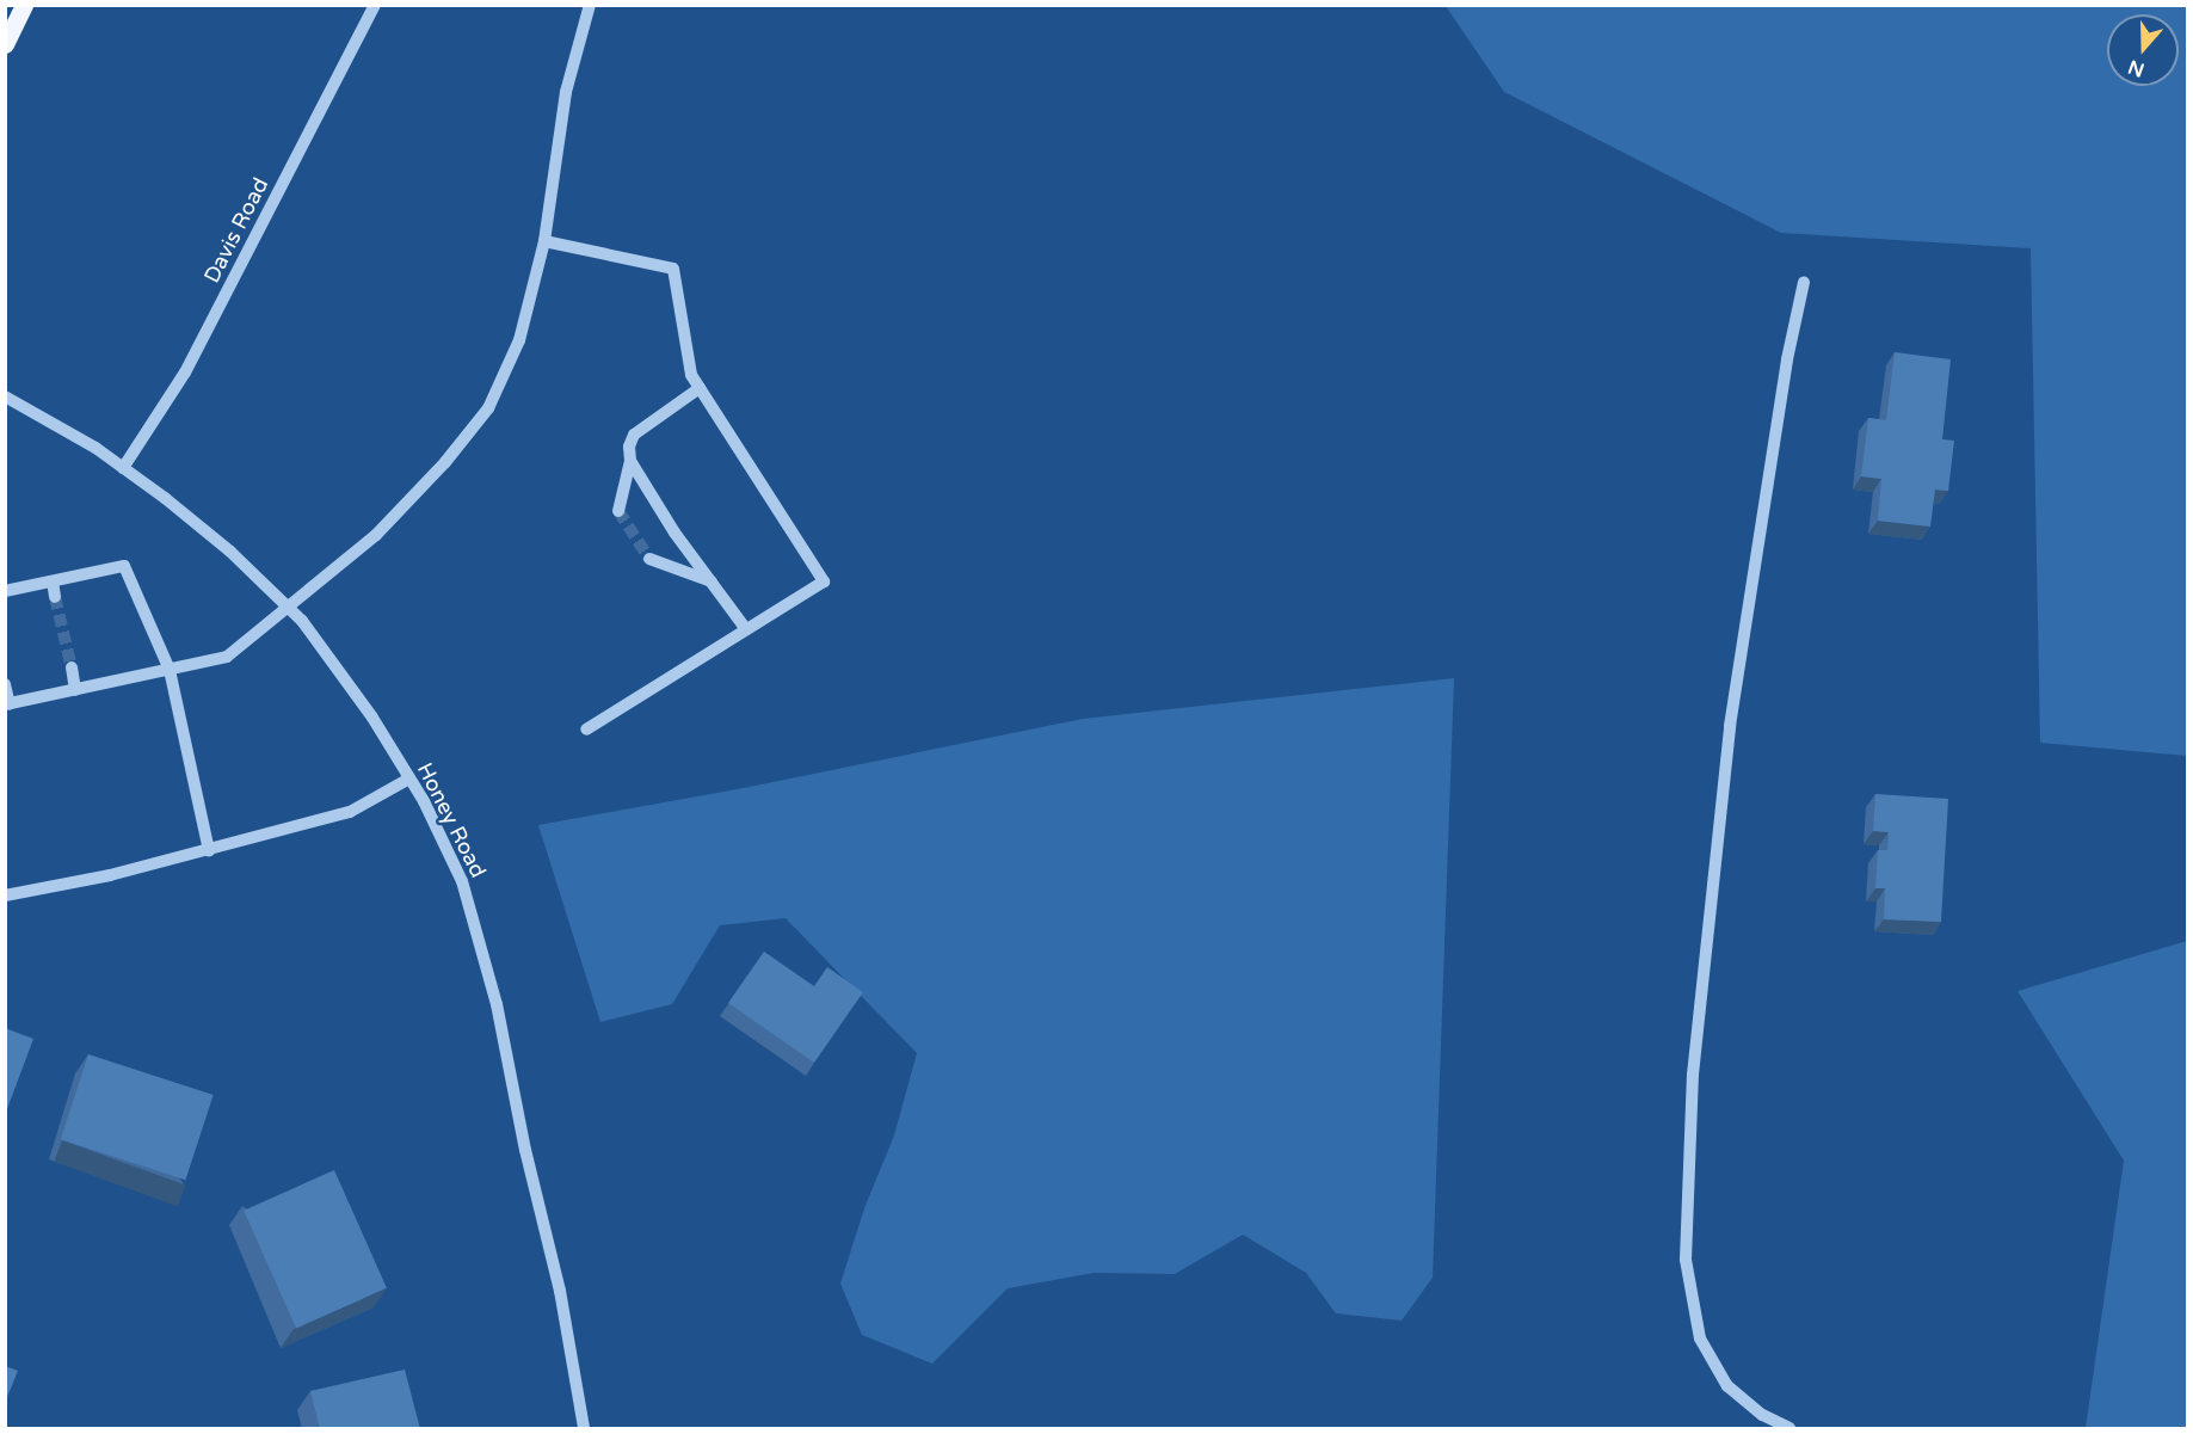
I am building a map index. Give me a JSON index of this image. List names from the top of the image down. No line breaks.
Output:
{"streets":{"street":["Davis Road","Honey Road"]},"crossings":[["Davis Road","Honey Road"]],"north":"bottom"}
